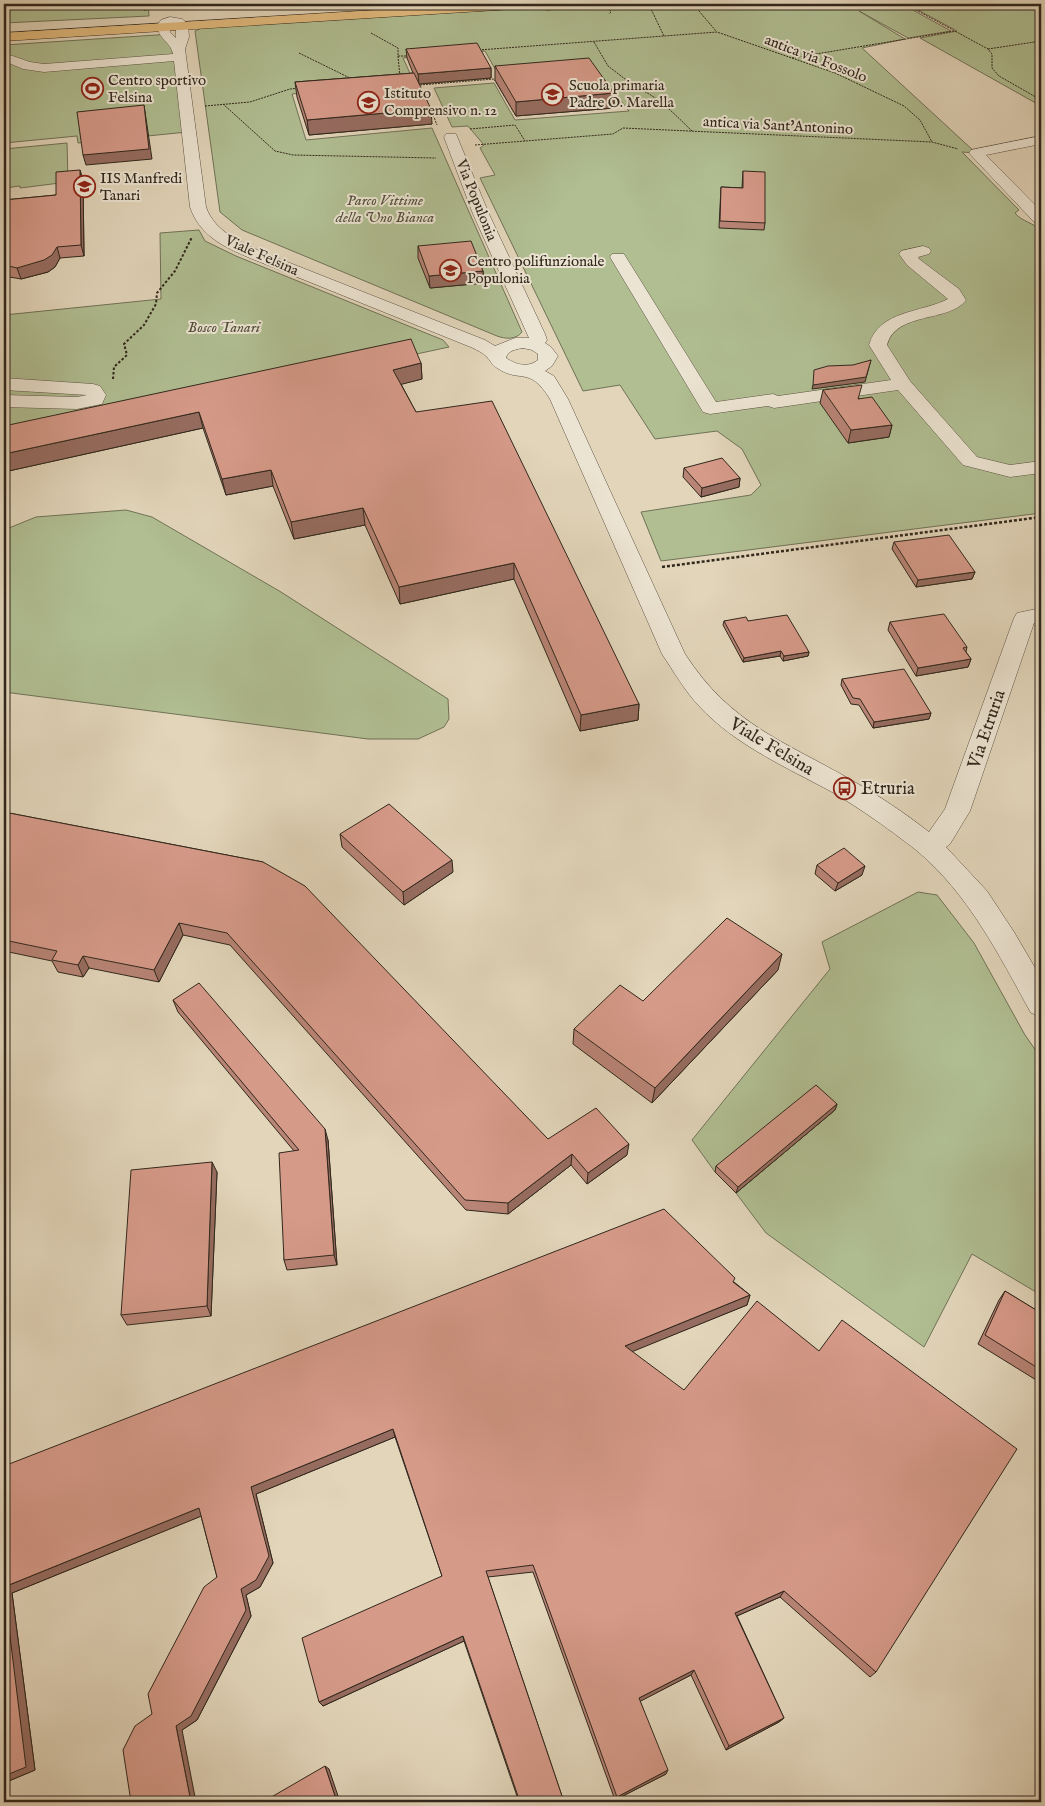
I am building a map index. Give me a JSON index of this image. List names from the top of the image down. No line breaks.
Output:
{"streets":{"street":["Via Populonia","Viale Felsina","Via Etruria"],"path":["antica via Fossolo","antica via Sant'Antonino"]},"crossings":[["antica via Fossolo","antica via Sant'Antonino"],["Via Populonia","Viale Felsina"],["Viale Felsina","Via Etruria"]],"parks":["Parco Vittime della Uno Bianca","Bosco Tanari"],"places":{"sports":["Centro sportivo Felsina"],"school or university":["Scuola primaria Padre O. Marella","Istituto Comprensivo n. 12","IIS Manfredi Tanari","Centro polifunzionale Populonia"],"bus stop":["Etruria"]}}
